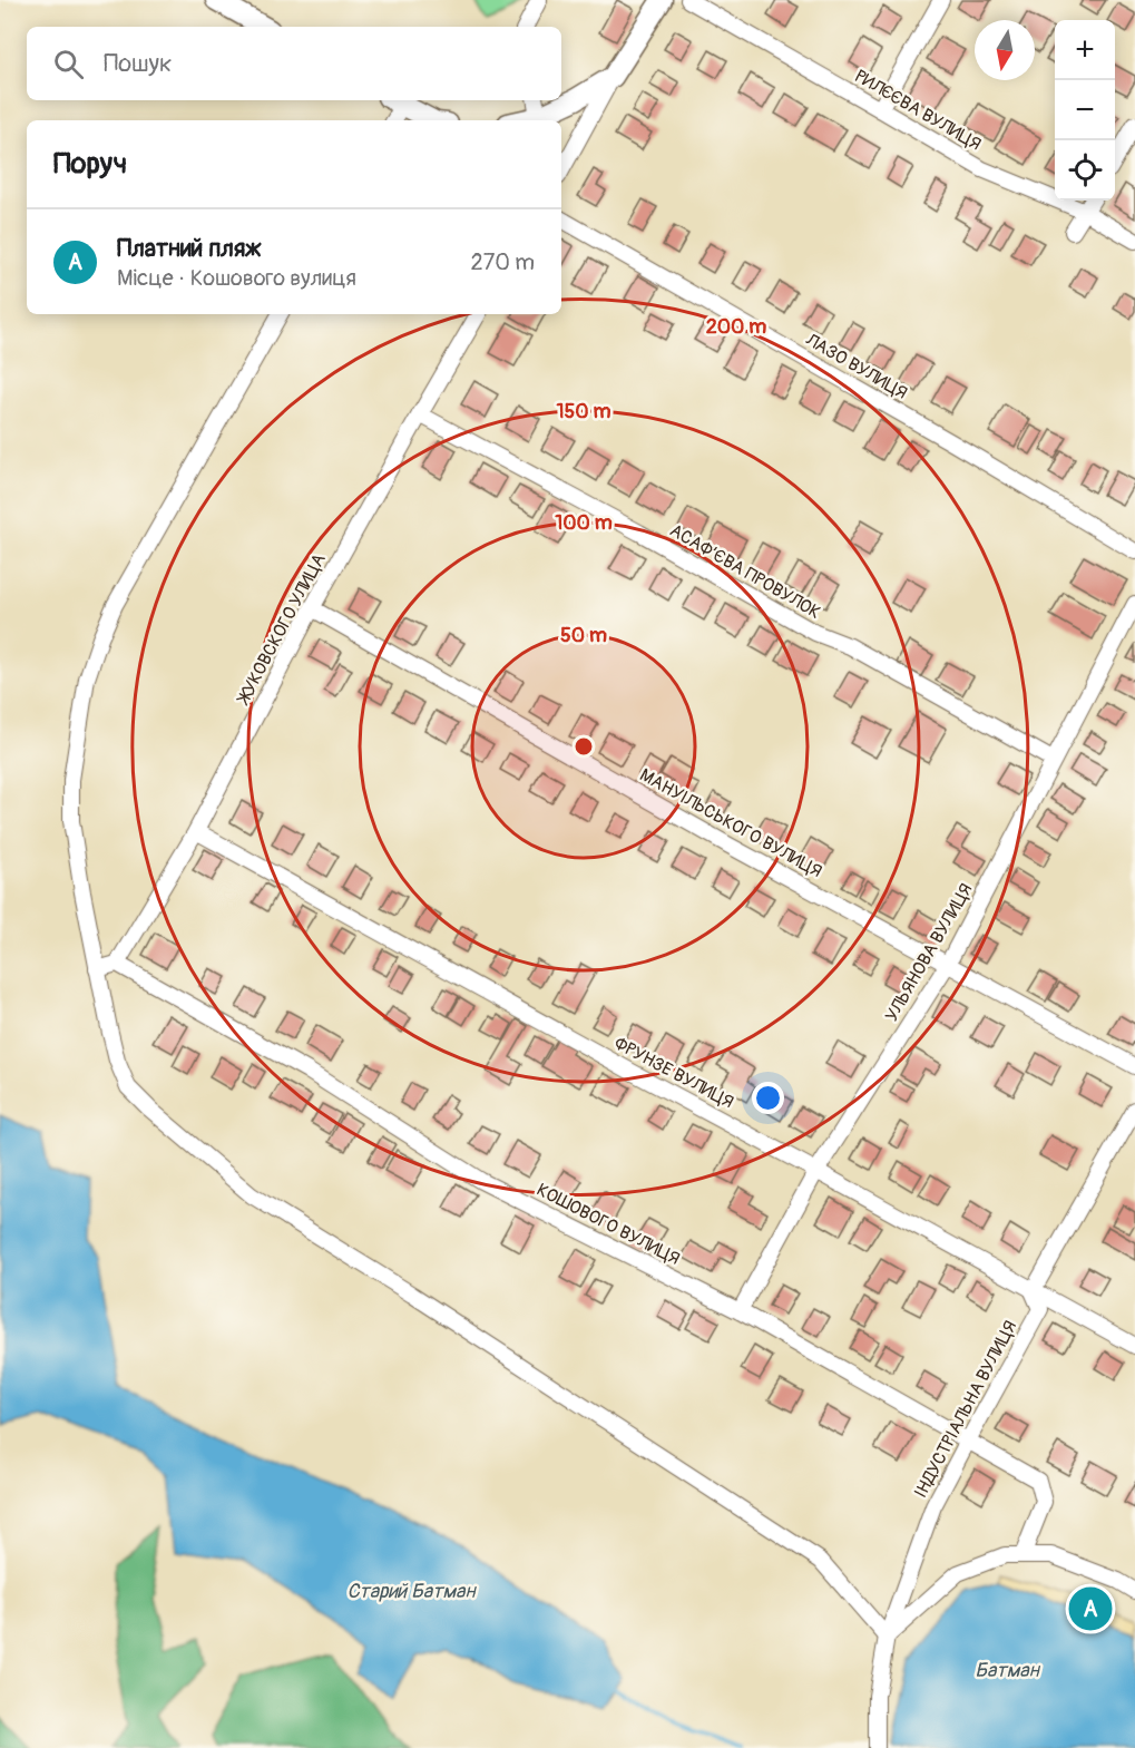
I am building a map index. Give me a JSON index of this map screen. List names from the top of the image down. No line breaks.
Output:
{"streets":{"street":["РИЛЄЄВА ВУЛИЦЯ","ЛАЗО ВУЛИЦЯ","АСАФ’ЄВА ПРОВУЛОК","ЖУКОВСКОГО УЛИЦА","МАНУІЛЬСЬКОГО ВУЛИЦЯ","УЛЬЯНОВА ВУЛИЦЯ","ФРУНЗЕ ВУЛИЦЯ","КОШОВОГО ВУЛИЦЯ","ІНДУСТРІАЛЬНА ВУЛИЦЯ"]},"crossings":[["АСАФ’ЄВА ПРОВУЛОК","ЖУКОВСКОГО УЛИЦА"],["АСАФ’ЄВА ПРОВУЛОК","УЛЬЯНОВА ВУЛИЦЯ"],["ЖУКОВСКОГО УЛИЦА","МАНУІЛЬСЬКОГО ВУЛИЦЯ"],["ЖУКОВСКОГО УЛИЦА","ФРУНЗЕ ВУЛИЦЯ"],["ЖУКОВСКОГО УЛИЦА","КОШОВОГО ВУЛИЦЯ"],["МАНУІЛЬСЬКОГО ВУЛИЦЯ","УЛЬЯНОВА ВУЛИЦЯ"],["УЛЬЯНОВА ВУЛИЦЯ","ФРУНЗЕ ВУЛИЦЯ"],["УЛЬЯНОВА ВУЛИЦЯ","КОШОВОГО ВУЛИЦЯ"],["ФРУНЗЕ ВУЛИЦЯ","ІНДУСТРІАЛЬНА ВУЛИЦЯ"],["КОШОВОГО ВУЛИЦЯ","ІНДУСТРІАЛЬНА ВУЛИЦЯ"]],"water":["Старий Батман","Батман"],"north":"bottom","page":{"map_buttons":["+","−"],"search":"Пошук","heading":"Поруч","list":[{"mark":"A","name":"Платний пляж","note":"Місце · Кошового вулиця","value":"270 m"}],"pins":"A"},"rings":["200 m","150 m","100 m","50 m"]}
